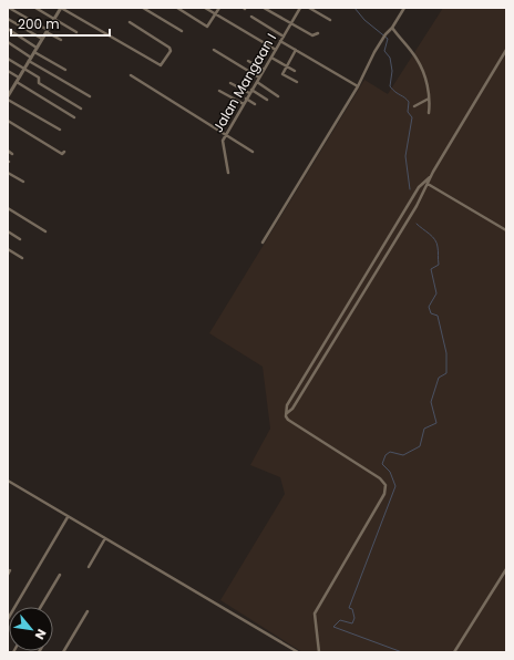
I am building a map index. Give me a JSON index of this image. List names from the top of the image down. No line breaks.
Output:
{"streets":{"street":["Jalan Mangaan I"]},"scale_bar":"200 m","north":"bottom right"}
